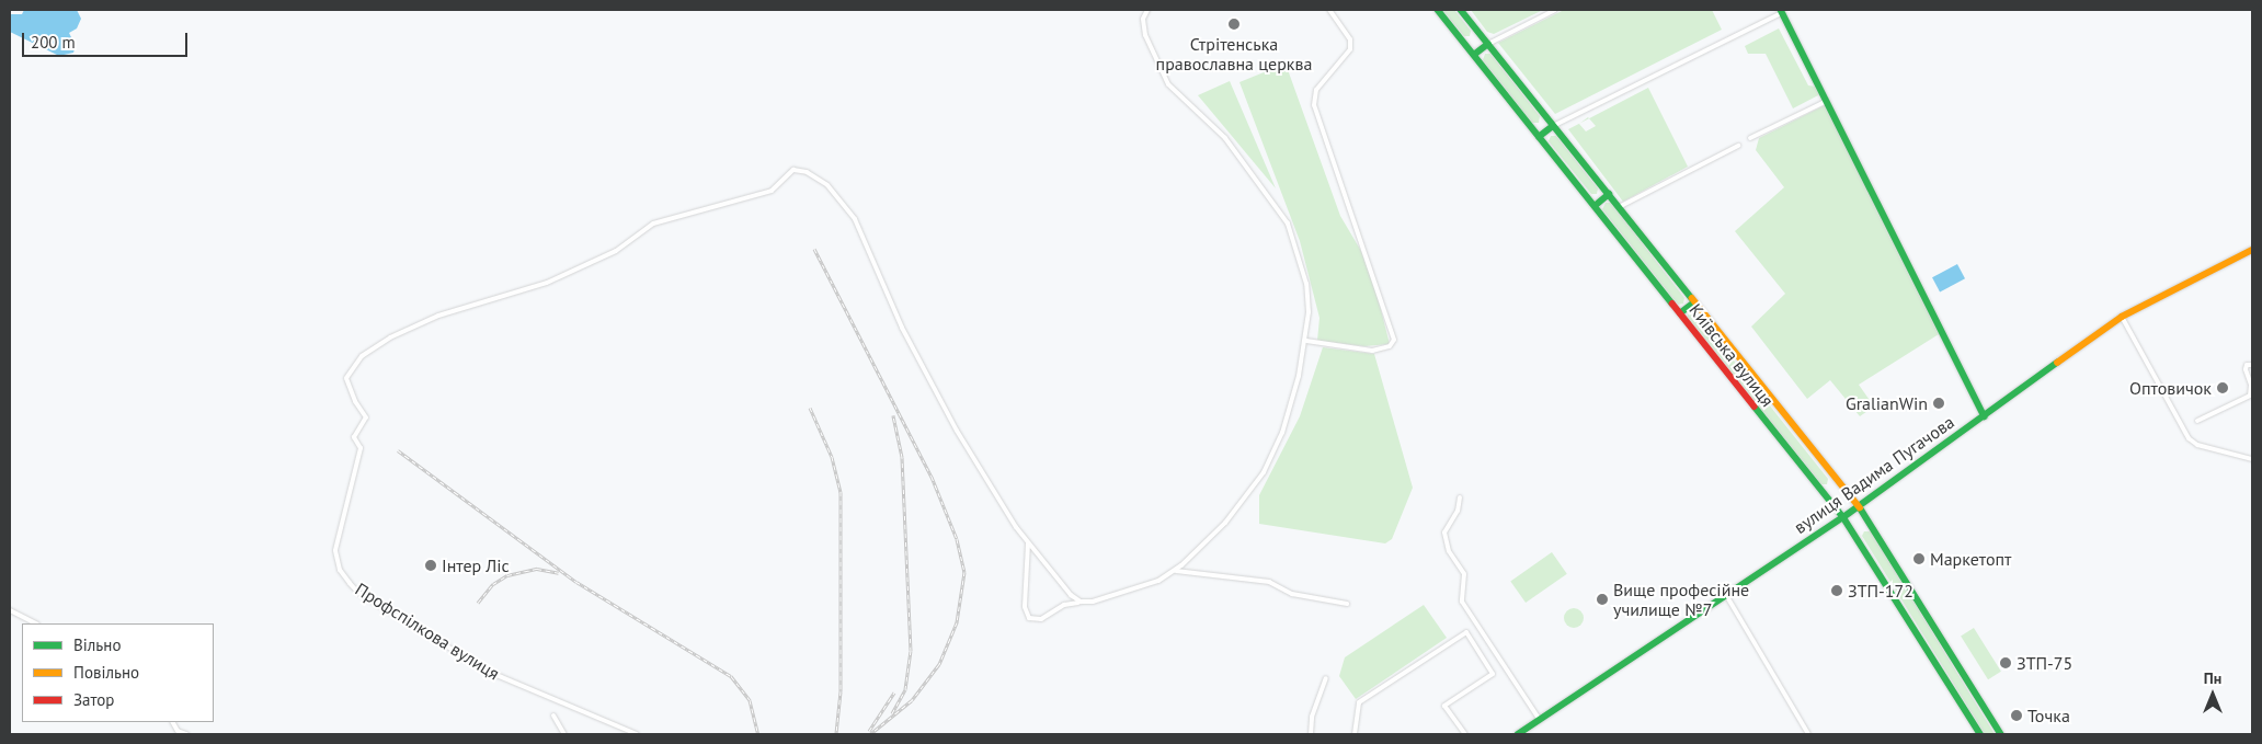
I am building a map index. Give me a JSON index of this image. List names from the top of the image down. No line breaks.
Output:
{"streets":{"main road":["Київська вулиця","вулиця Вадима Пугачова"],"street":["Профспілкова вулиця"]},"crossings":[["Київська вулиця","вулиця Вадима Пугачова"]],"places":["Стрітенська православна церква","Оптовичок","GralianWin","Маркетопт","Інтер Ліс","ЗТП-172","Вище професійне училище №7","ЗТП-75","Точка"],"legend":["Вільно","Повільно","Затор"],"scale_bar":"200 m","north":"top"}
